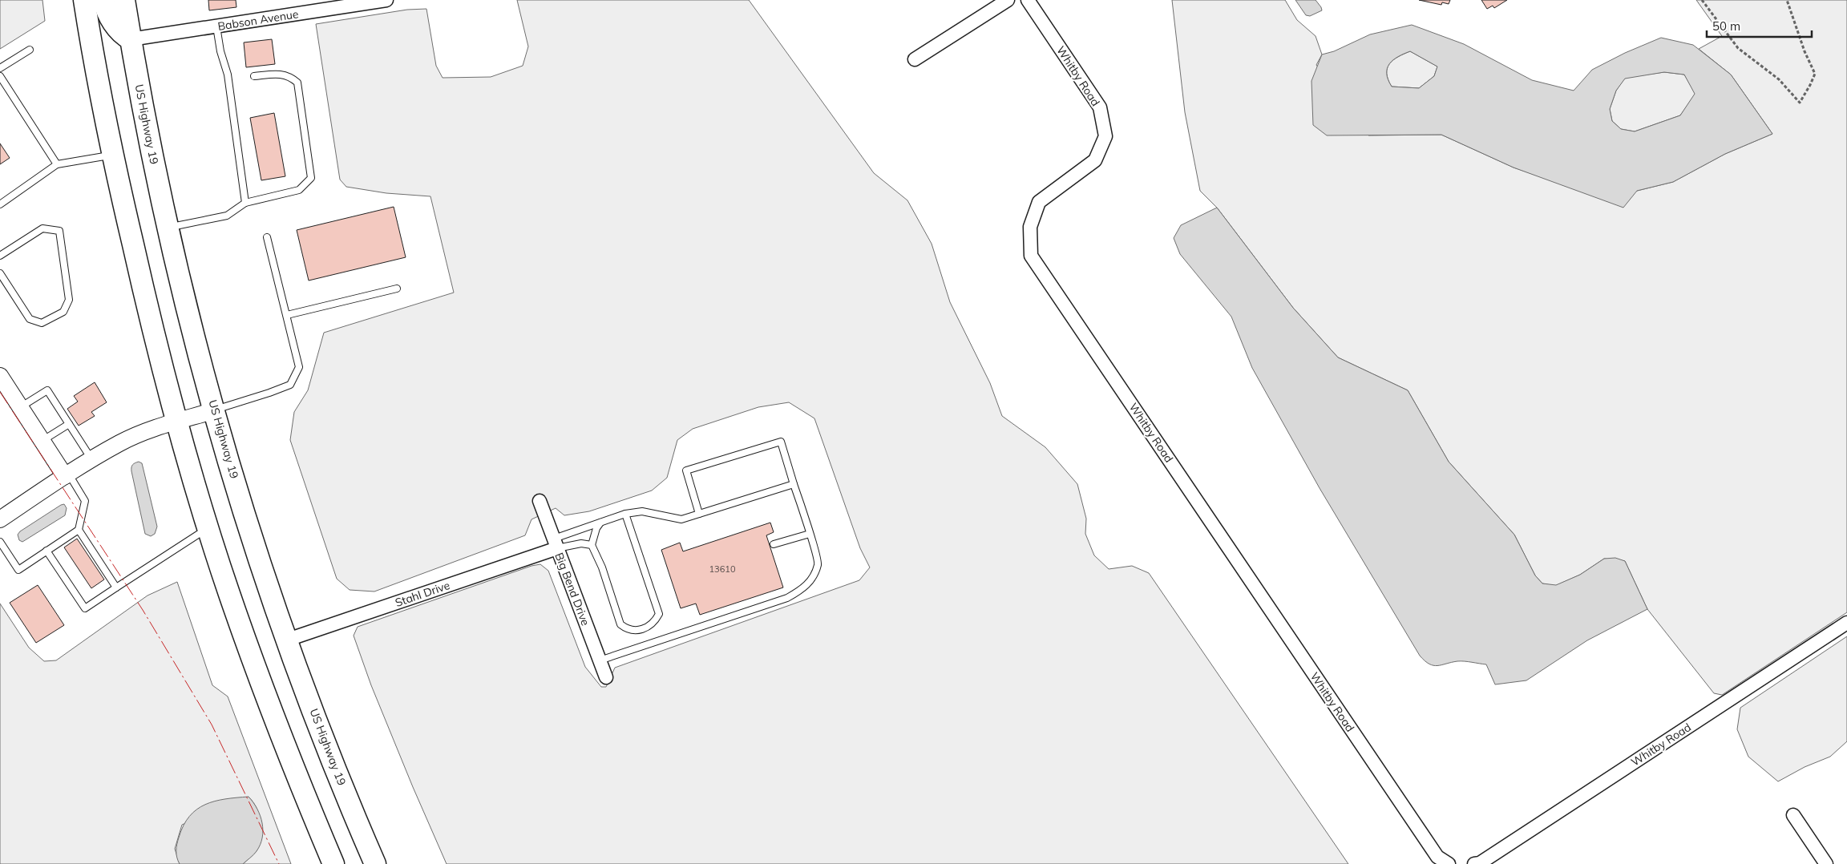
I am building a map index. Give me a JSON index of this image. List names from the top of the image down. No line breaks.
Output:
{"streets":{"highway":["US Highway 19"],"street":["Babson Avenue","Whitby Road","Big Bend Drive","Stahl Drive"]},"crossings":[["Babson Avenue","US Highway 19"],["US Highway 19","Stahl Drive"],["Big Bend Drive","Stahl Drive"]],"house_numbers":["13610"],"scale_bar":"50 m"}
